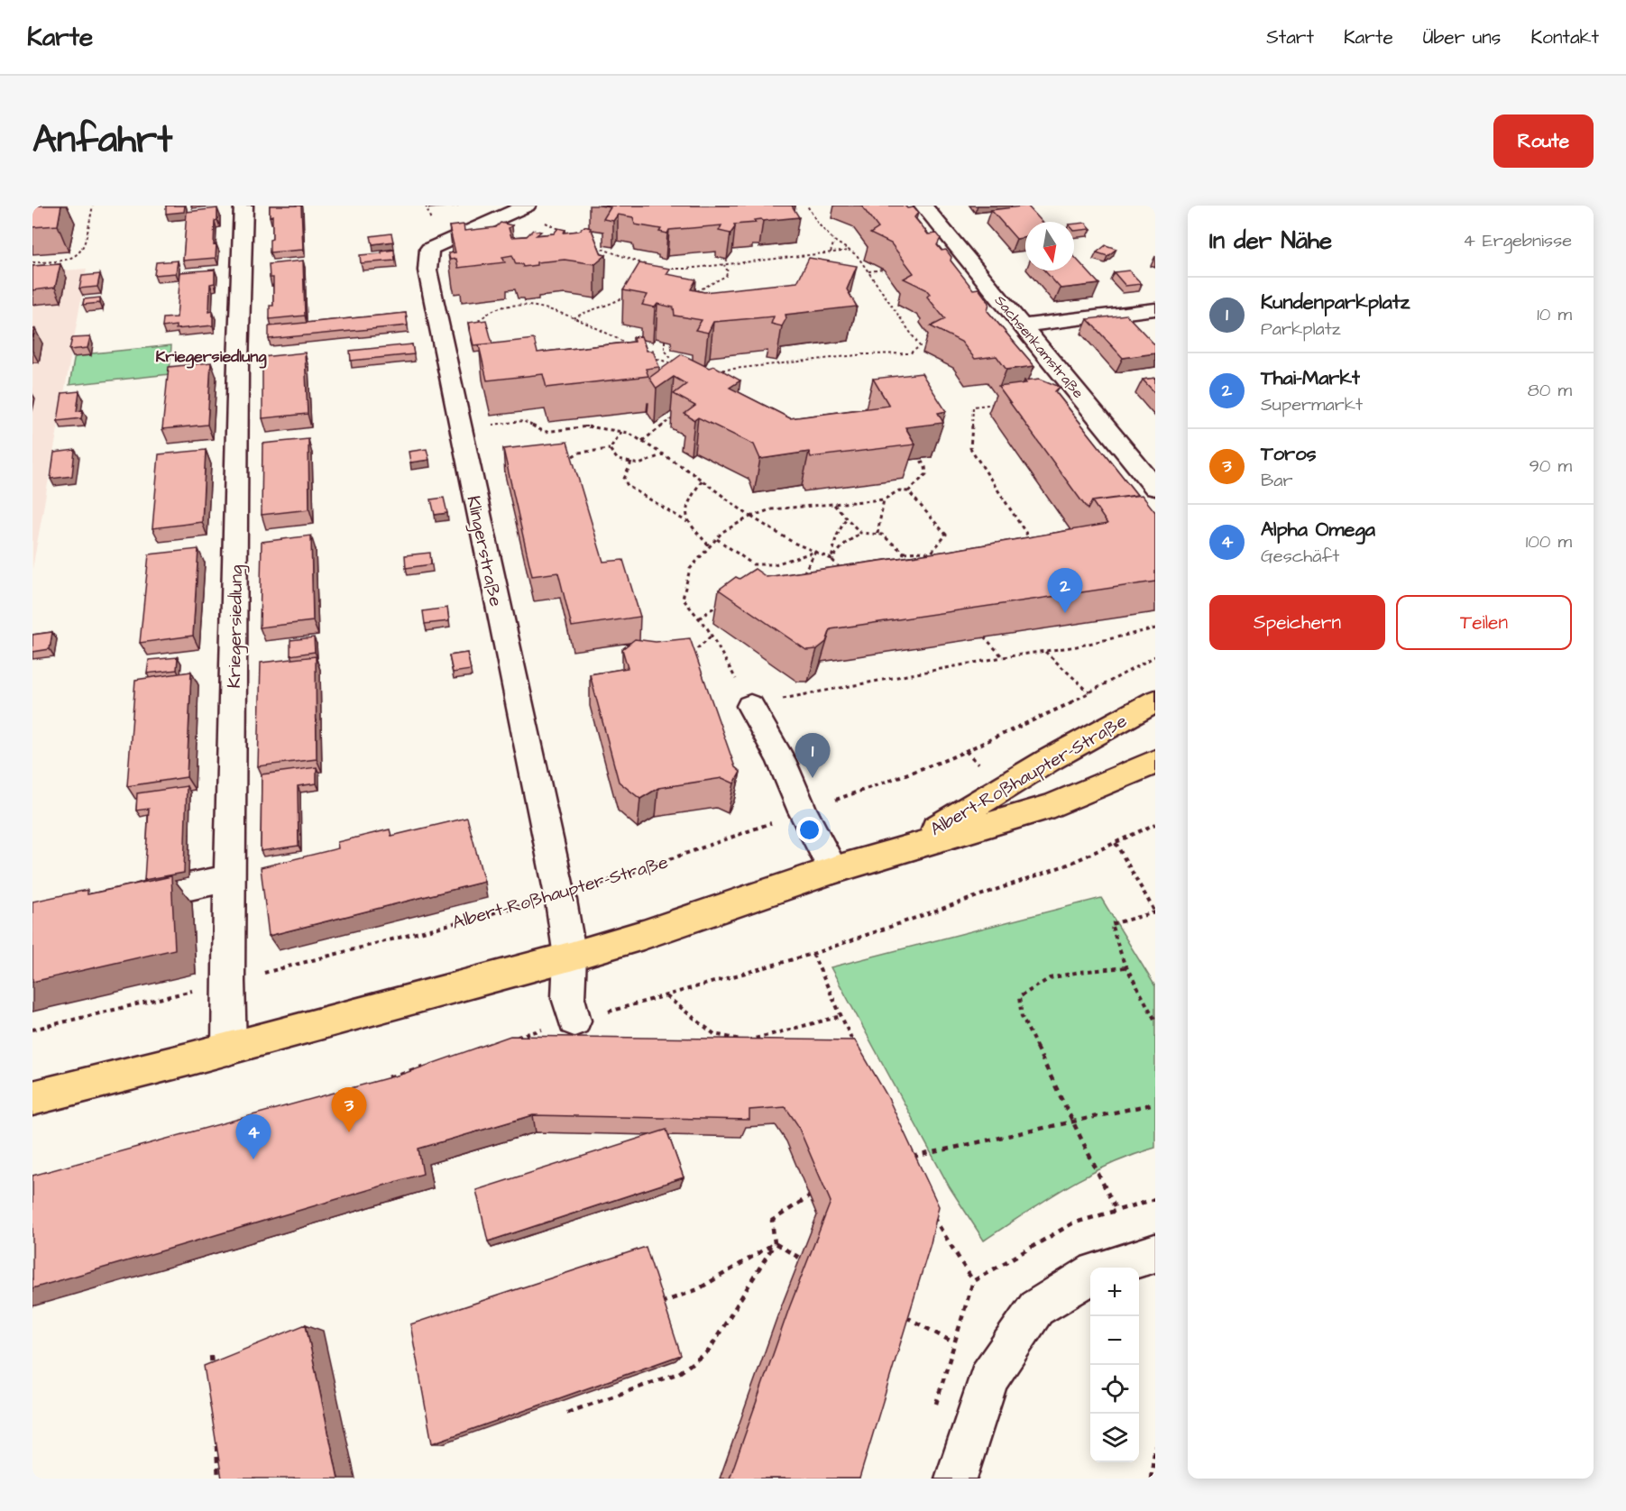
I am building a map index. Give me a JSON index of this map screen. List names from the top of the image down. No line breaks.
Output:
{"streets":{"main road":["Albert-Roßhaupter-Straße"],"street":["Sachsenkamstraße","Klingerstraße","Kriegersiedlung"]},"crossings":[["Klingerstraße","Albert-Roßhaupter-Straße"],["Kriegersiedlung","Albert-Roßhaupter-Straße"]],"districts":["Kriegersiedlung"],"north":"bottom","page":{"header":"Karte","nav":["Start","Karte","Über uns","Kontakt"],"title":"Anfahrt","buttons":["Route",["Speichern","Teilen"]],"heading":["In der Nähe","4 Ergebnisse"],"list":[{"mark":"1","name":"Kundenparkplatz","note":"Parkplatz","value":"10 m"},{"mark":"2","name":"Thai-Markt","note":"Supermarkt","value":"80 m"},{"mark":"3","name":"Toros","note":"Bar","value":"90 m"},{"mark":"4","name":"Alpha Omega","note":"Geschäft","value":"100 m"}],"pins":["2","1","3","4"],"map_buttons":["+","−"]}}
